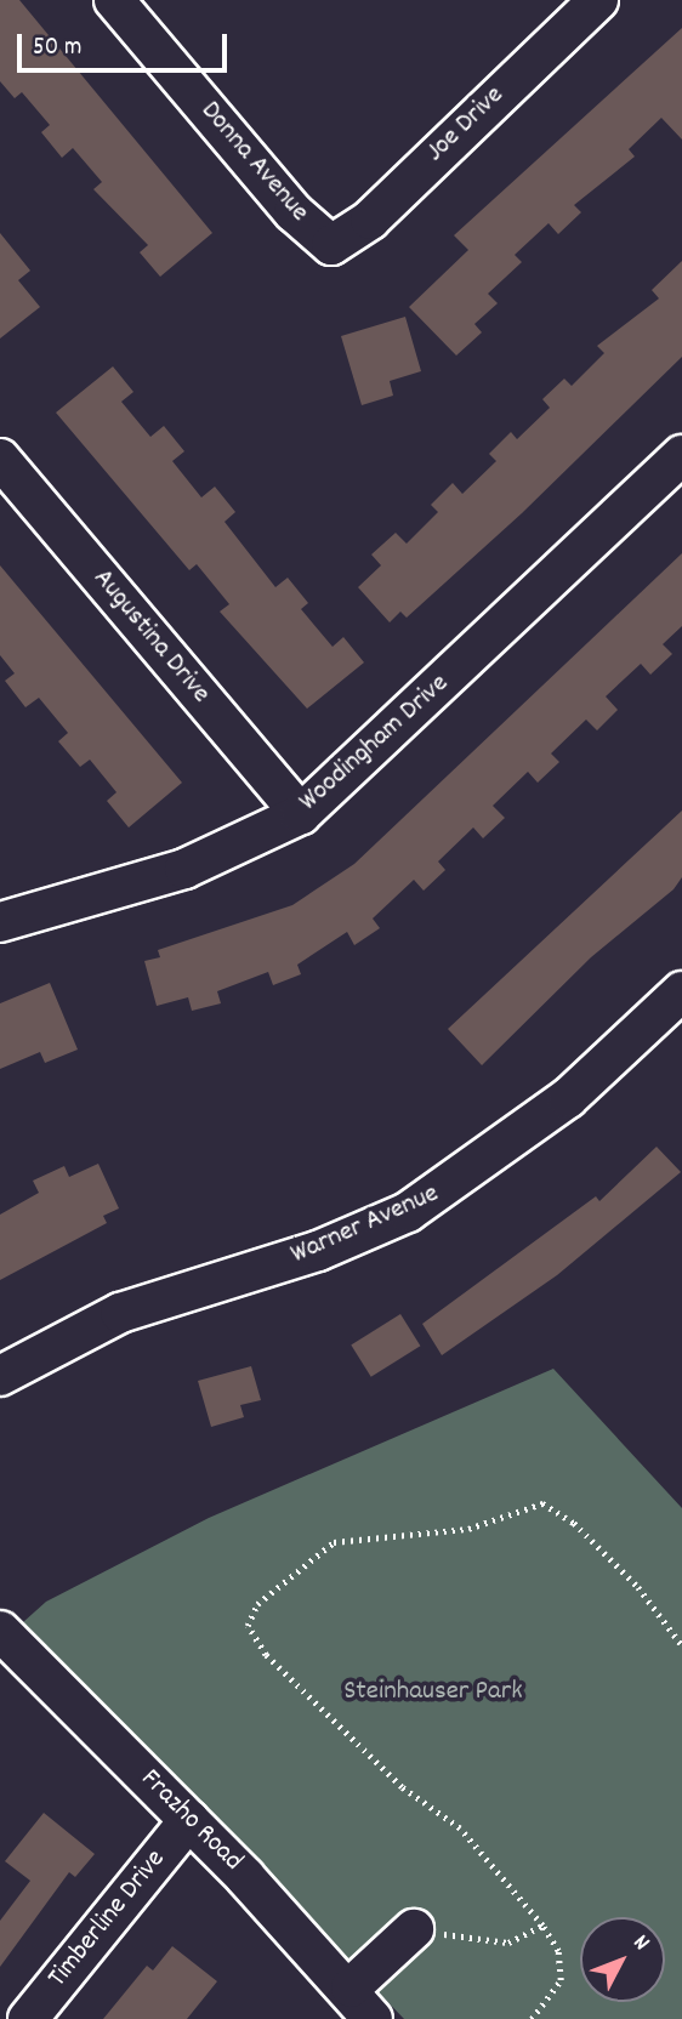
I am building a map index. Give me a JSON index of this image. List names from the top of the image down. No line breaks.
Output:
{"streets":{"street":["Joe Drive","Donna Avenue","Augustina Drive","Woodingham Drive","Warner Avenue","Frazho Road","Timberline Drive"]},"crossings":[["Joe Drive","Donna Avenue"],["Augustina Drive","Woodingham Drive"],["Frazho Road","Timberline Drive"]],"parks":["Steinhauser Park"],"scale_bar":"50 m","north":"top right"}
